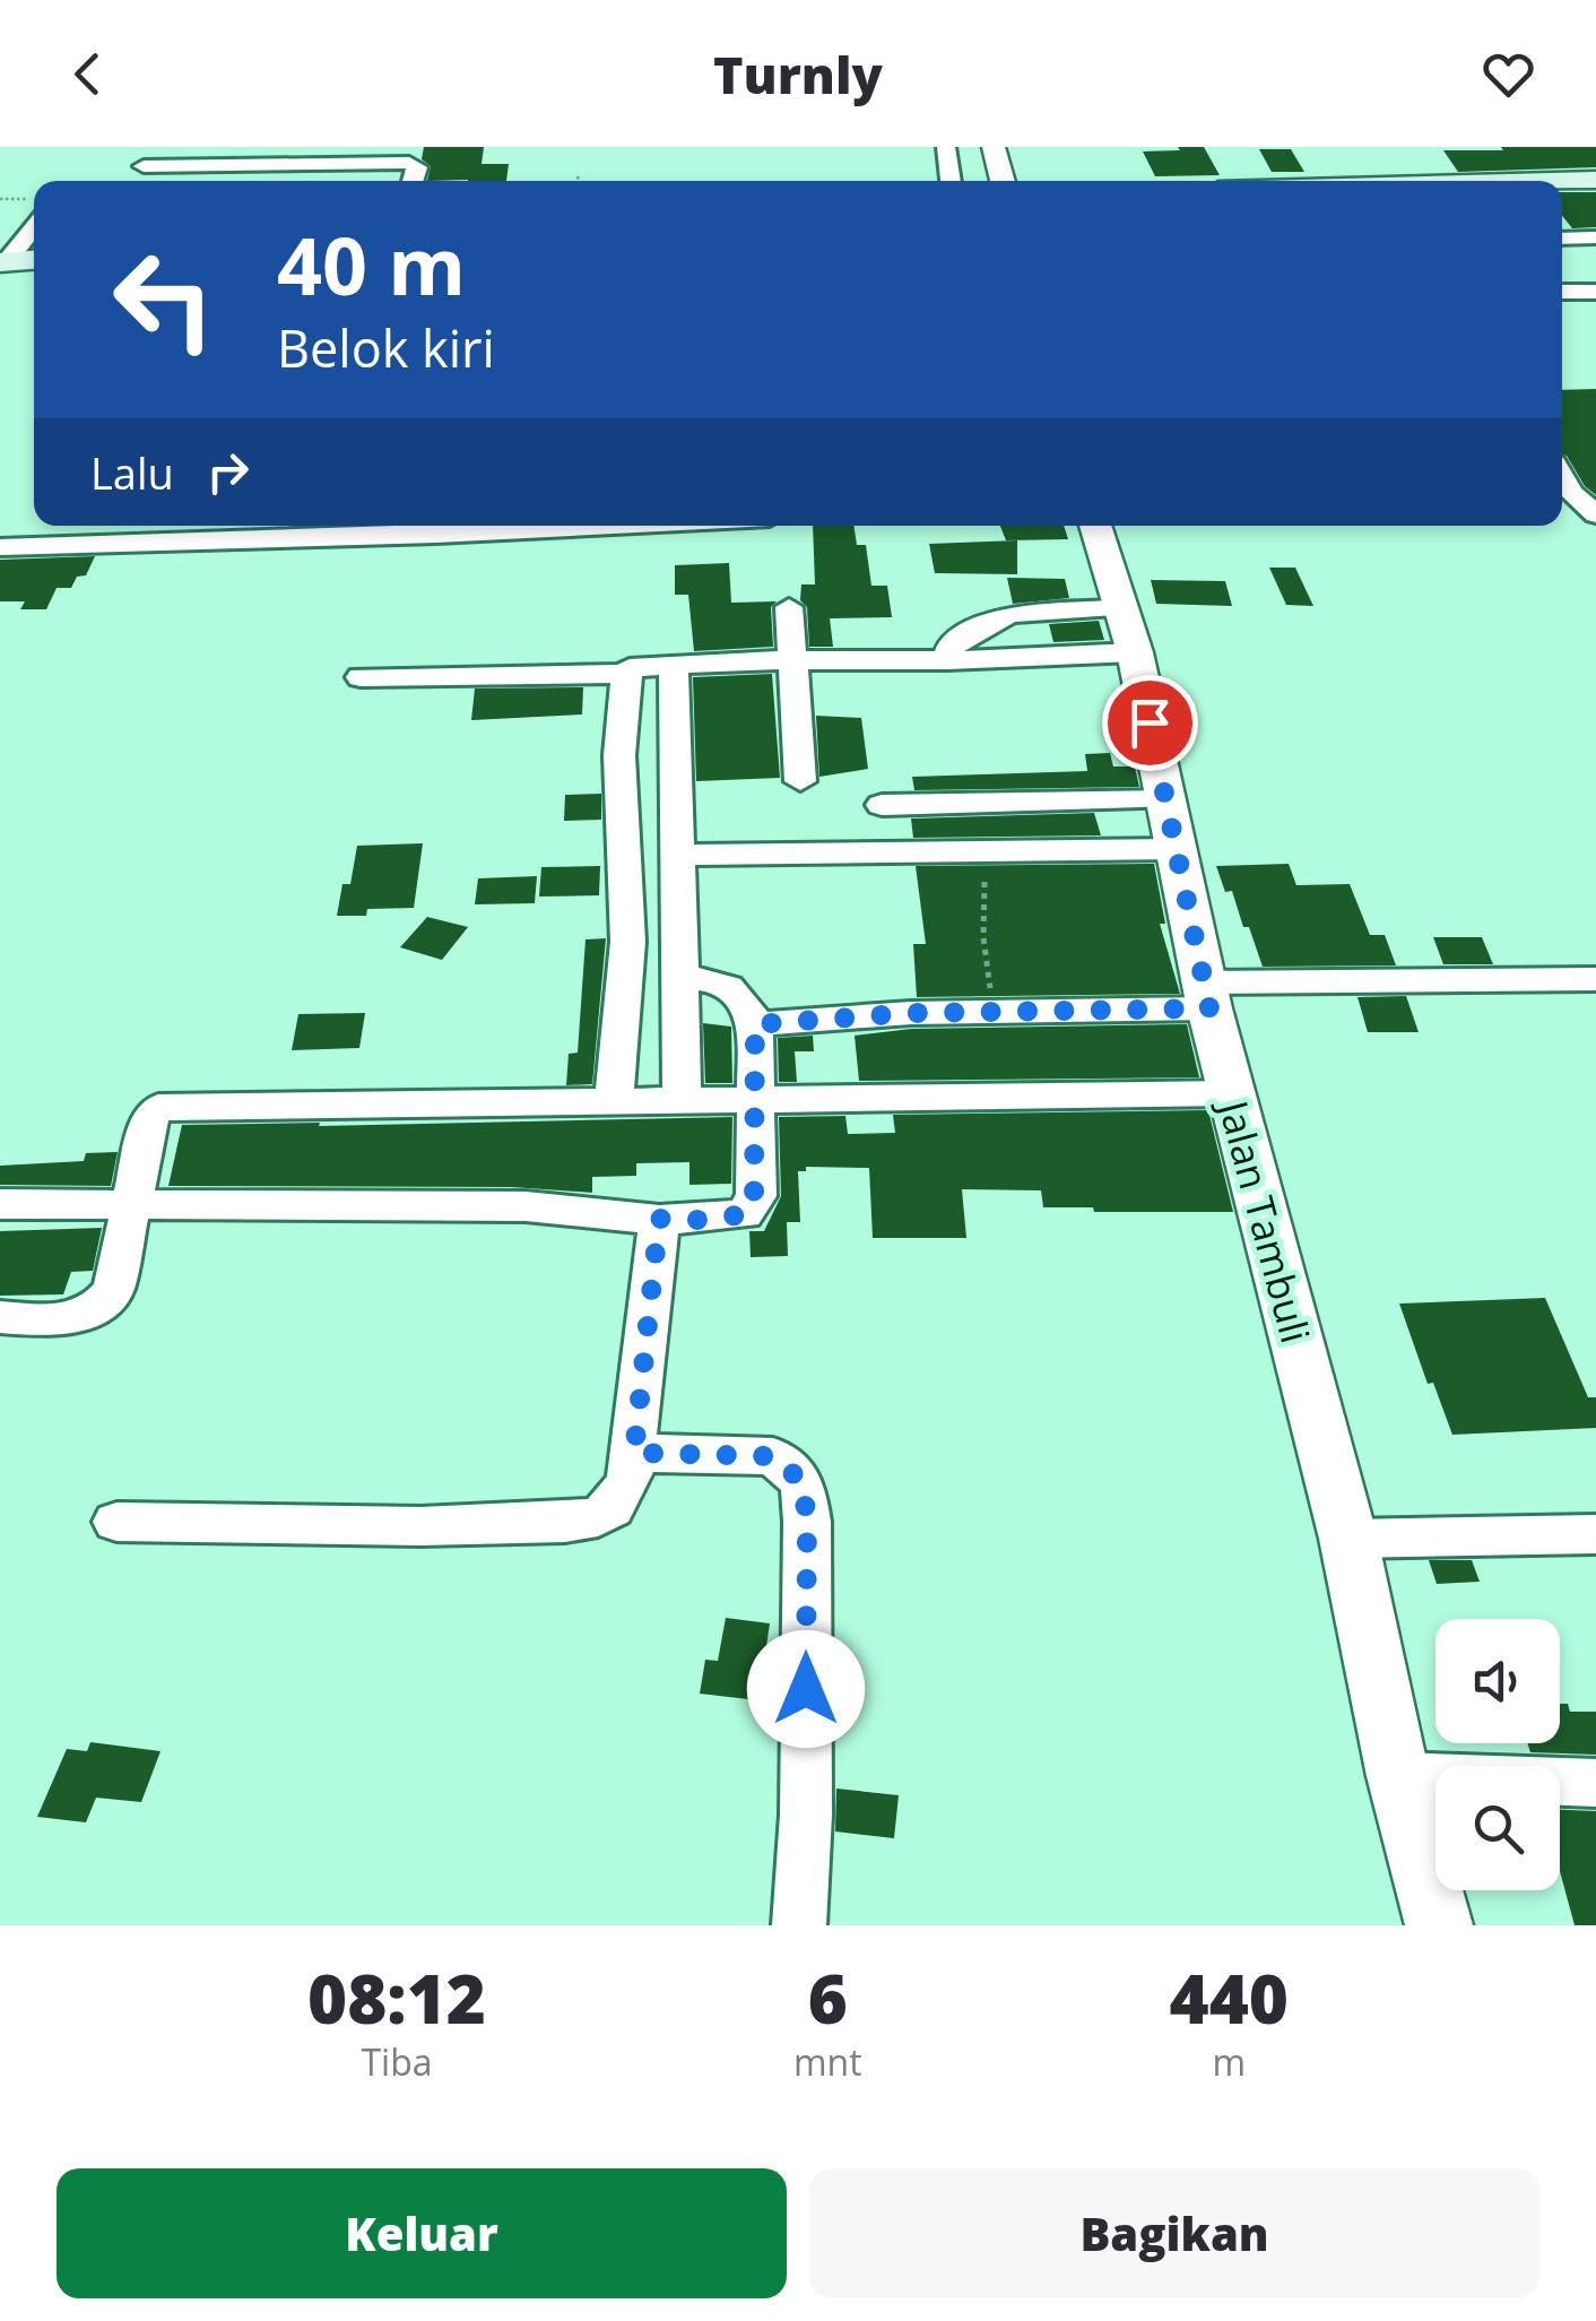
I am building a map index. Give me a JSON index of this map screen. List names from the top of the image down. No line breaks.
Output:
{"streets":{"street":["Jalan Tambuli"]},"page":{"header":"Turnly","turn":["40 m","Belok kiri"],"then":"Lalu","eta":["08:12","Tiba","6","mnt","440","m"],"buttons":["Keluar","Bagikan"]}}
